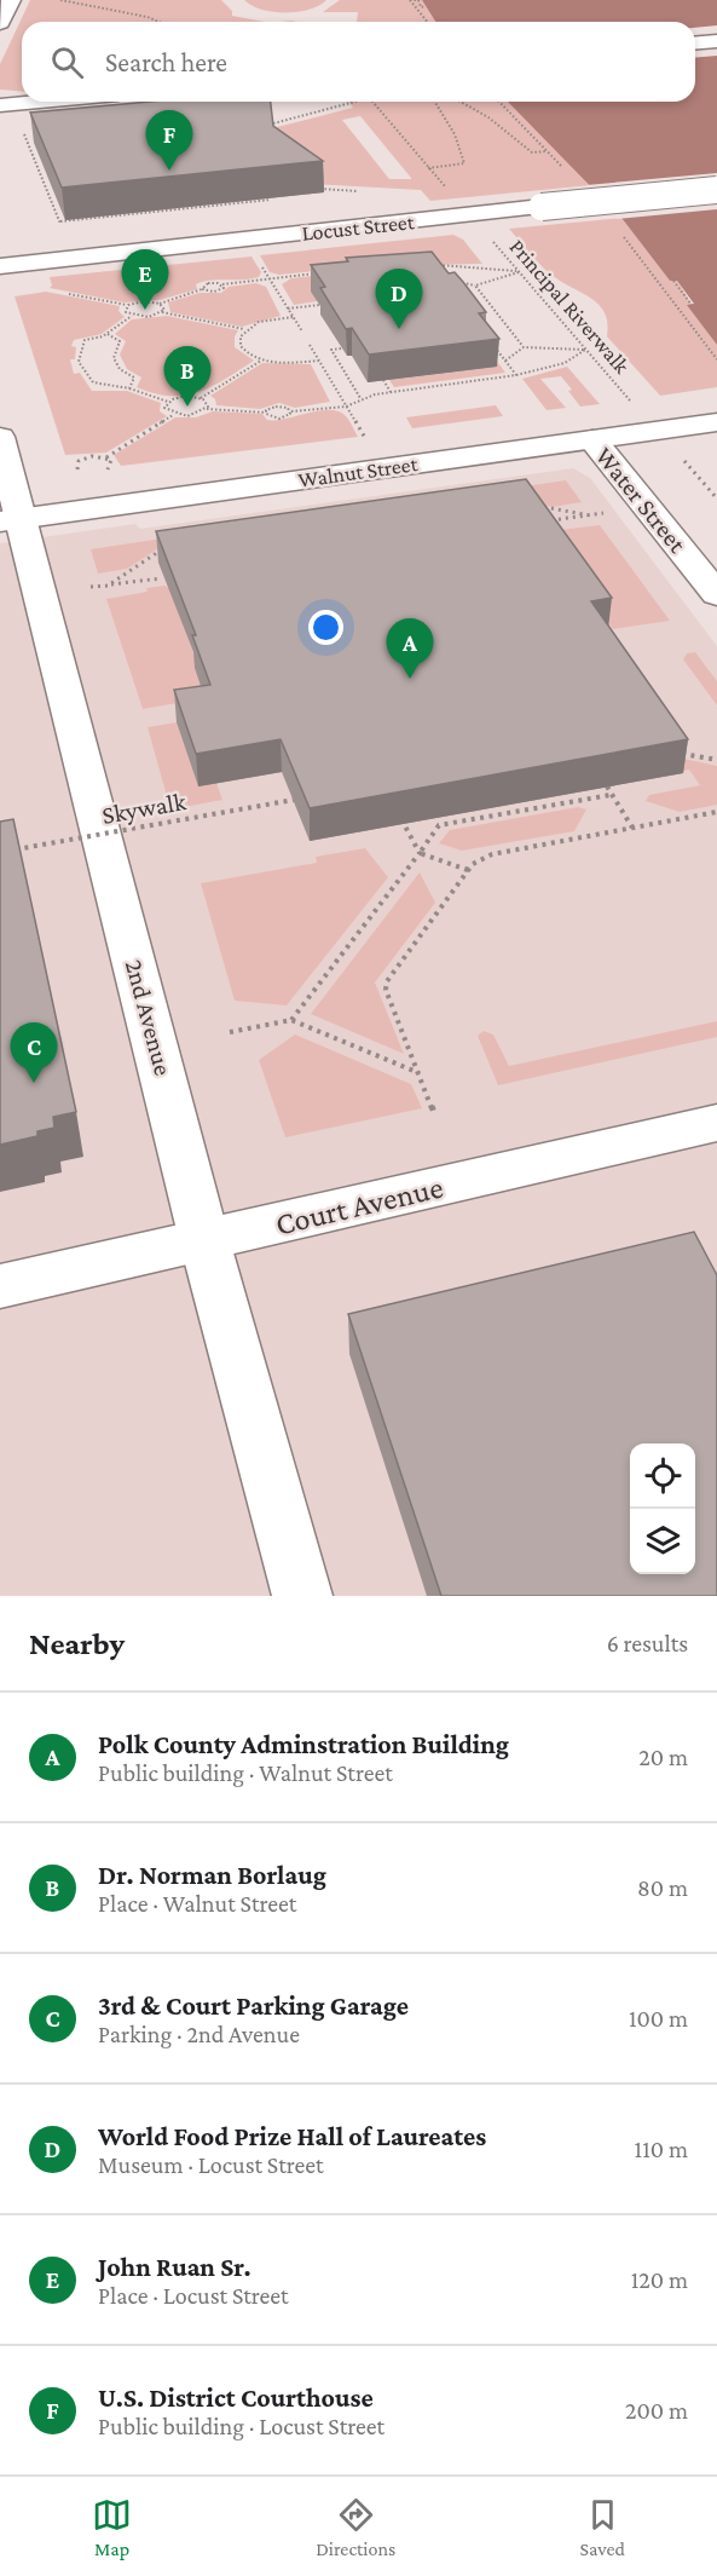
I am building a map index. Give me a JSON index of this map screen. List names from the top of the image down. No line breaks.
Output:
{"streets":{"main road":["Locust Street","Walnut Street","Water Street","2nd Avenue","Court Avenue"],"path":["Principal Riverwalk","Skywalk"]},"crossings":[["Walnut Street","Water Street"],["Walnut Street","2nd Avenue"],["2nd Avenue","Court Avenue"]],"page":{"search":"Search here","pins":["F","E","D","B","A","C"],"heading":["Nearby","6 results"],"list":[{"mark":"A","name":"Polk County Adminstration Building","note":"Public building · Walnut Street","value":"20 m"},{"mark":"B","name":"Dr. Norman Borlaug","note":"Place · Walnut Street","value":"80 m"},{"mark":"C","name":"3rd & Court Parking Garage","note":"Parking · 2nd Avenue","value":"100 m"},{"mark":"D","name":"World Food Prize Hall of Laureates","note":"Museum · Locust Street","value":"110 m"},{"mark":"E","name":"John Ruan Sr.","note":"Place · Locust Street","value":"120 m"},{"mark":"F","name":"U.S. District Courthouse","note":"Public building · Locust Street","value":"200 m"}],"nav":["Map","Directions","Saved"]}}
